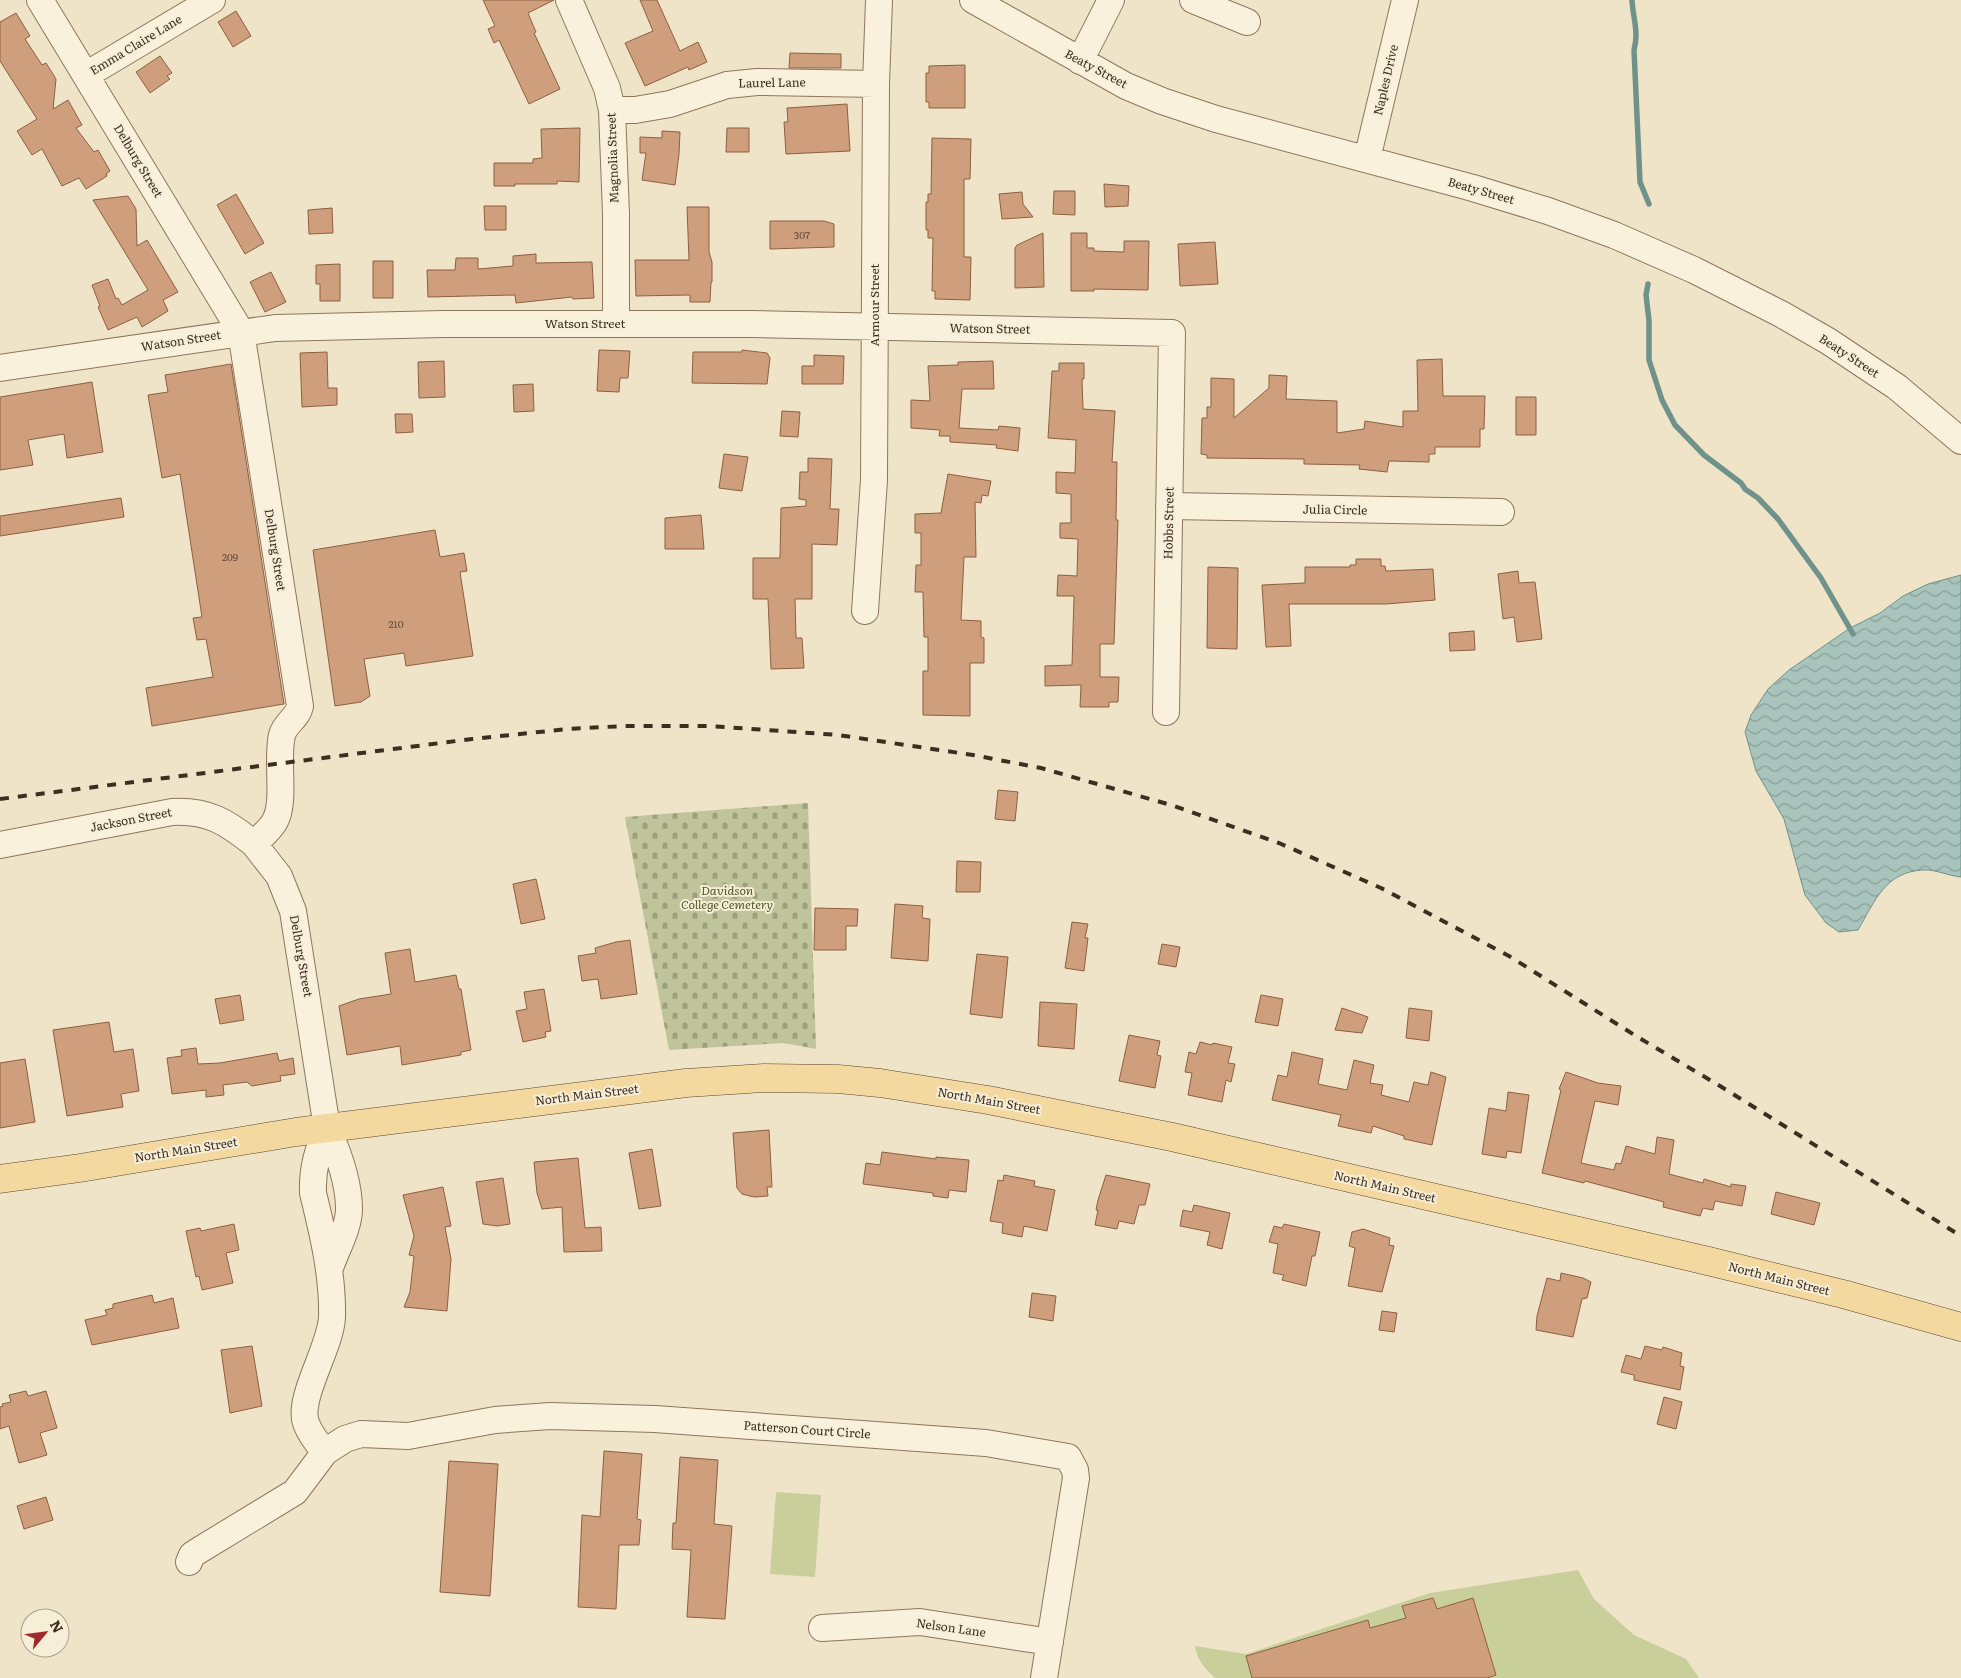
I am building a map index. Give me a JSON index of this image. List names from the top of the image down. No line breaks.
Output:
{"streets":{"main road":["North Main Street"],"street":["Emma Claire Lane","Beaty Street","Naples Drive","Laurel Lane","Magnolia Street","Delburg Street","Armour Street","Watson Street","Julia Circle","Hobbs Street","Jackson Street","Patterson Court Circle","Nelson Lane"]},"crossings":[["Emma Claire Lane","Delburg Street"],["Beaty Street","Naples Drive"],["Laurel Lane","Magnolia Street"],["Laurel Lane","Armour Street"],["Magnolia Street","Watson Street"],["Delburg Street","Watson Street"],["Delburg Street","Jackson Street"],["Delburg Street","North Main Street"],["Delburg Street","Patterson Court Circle"],["Armour Street","Watson Street"],["Watson Street","Hobbs Street"],["Julia Circle","Hobbs Street"],["Patterson Court Circle","Nelson Lane"]],"parks":["Davidson College Cemetery"],"house_numbers":["307","209","210"],"north":"top right"}
